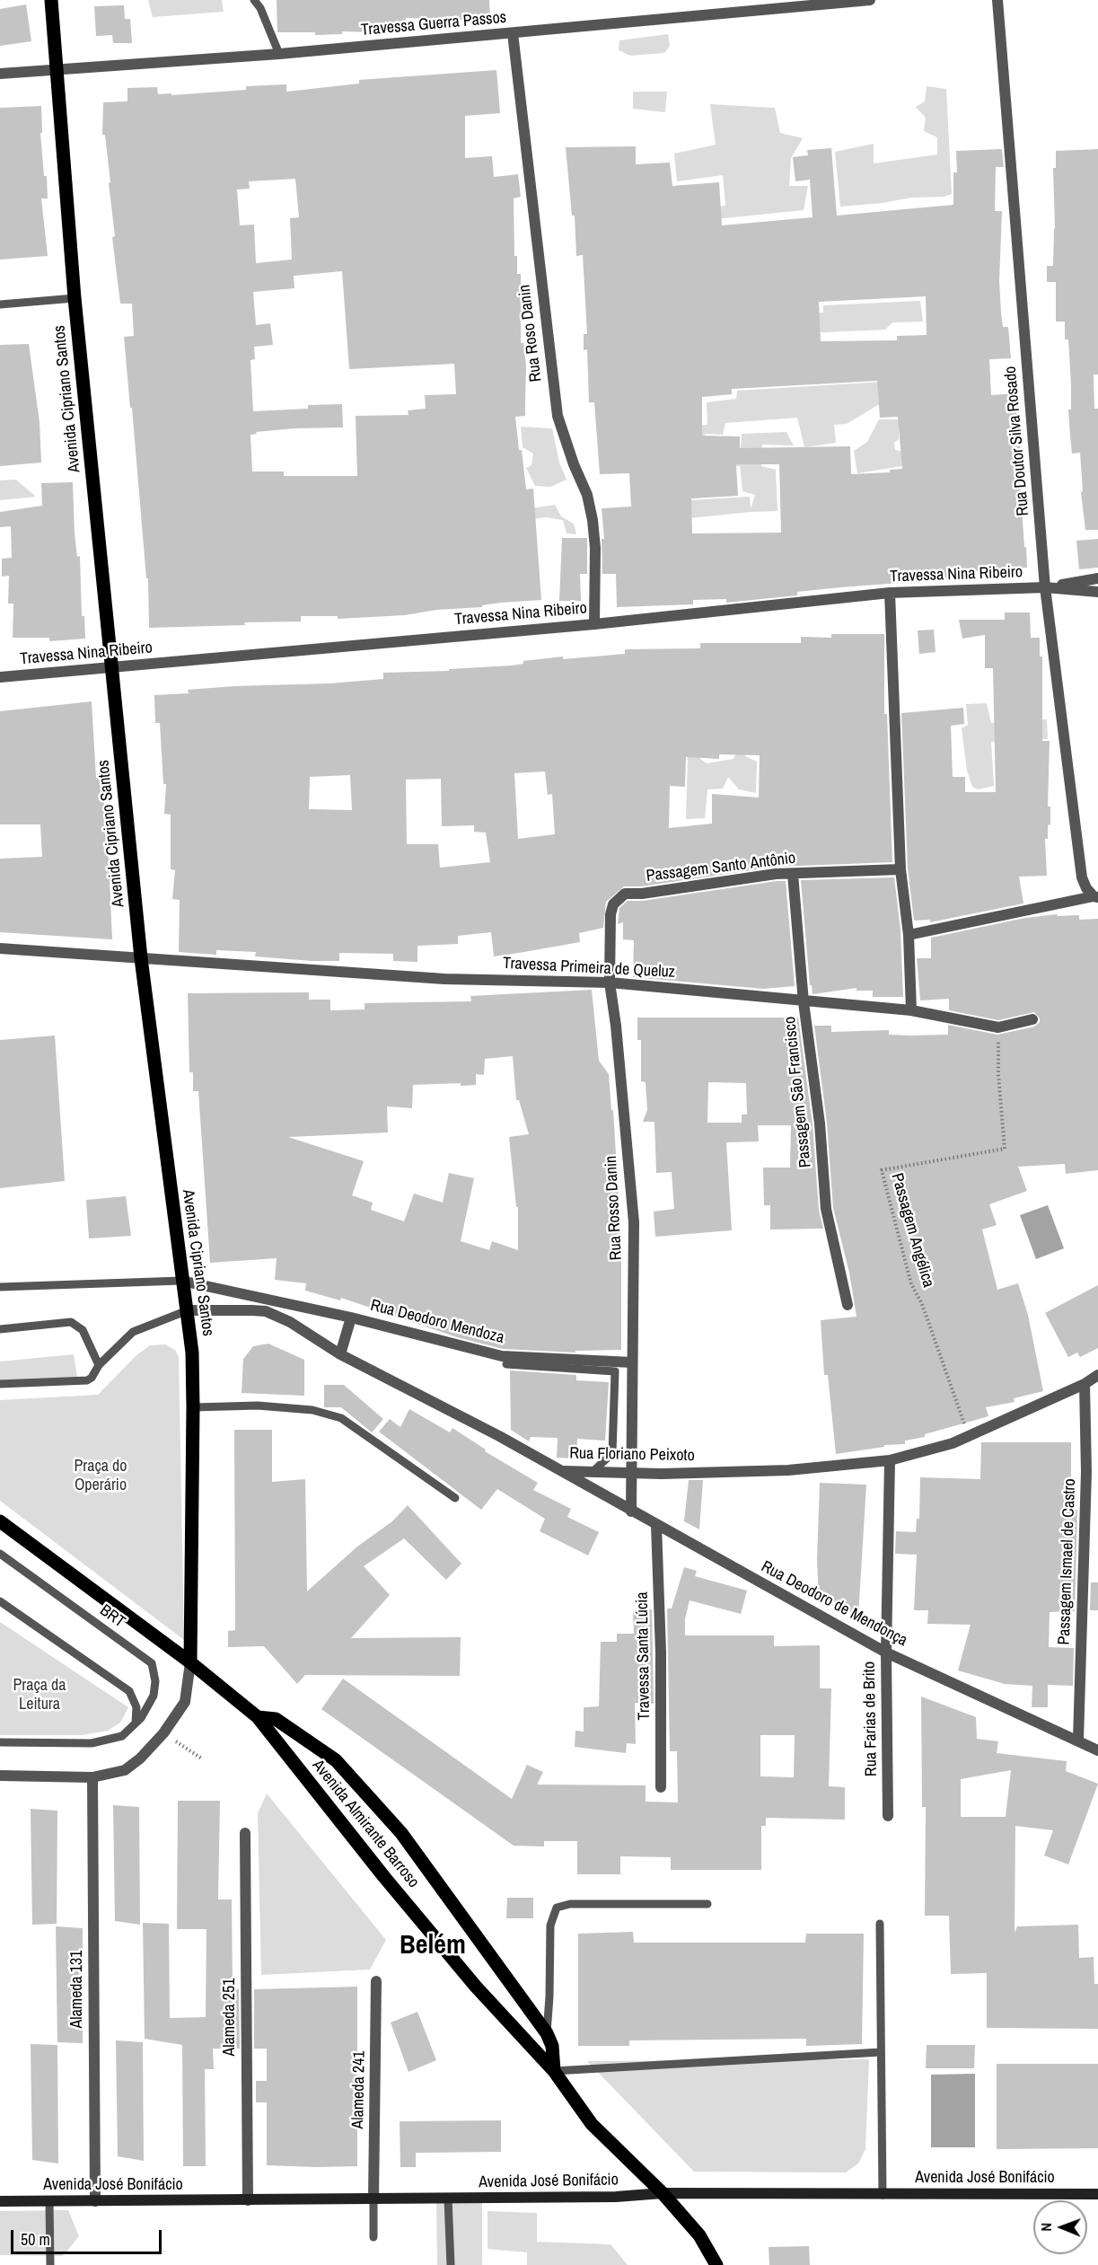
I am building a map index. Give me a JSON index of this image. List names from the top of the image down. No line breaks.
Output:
{"streets":{"main road":["Avenida Cipriano Santos","Avenida Almirante Barroso","Avenida José Bonifácio"],"street":["Travessa Guerra Passos","Rua Roso Danin","Rua Doutor Silva Rosado","Travessa Nina Ribeiro","Passagem Santo Antônio","Travessa Primeira de Queluz","Passagem São Francisco","Rua Rosso Danin","Rua Deodoro Mendoza","Rua Floriano Peixoto","Passagem Ismael de Castro","Rua Deodoro de Mendonça","Travessa Santa Lúcia","Rua Farias de Brito","Alameda 131","Alameda 251","Alameda 241"],"lane":["BRT"],"path":["Passagem Angélica"]},"crossings":[["Travessa Guerra Passos","Rua Roso Danin"],["Travessa Guerra Passos","Avenida Cipriano Santos"],["Rua Roso Danin","Travessa Nina Ribeiro"],["Avenida Cipriano Santos","Travessa Nina Ribeiro"],["Avenida Cipriano Santos","Travessa Primeira de Queluz"],["Avenida Cipriano Santos","Rua Deodoro Mendoza"],["Avenida Cipriano Santos","Rua Floriano Peixoto"],["Avenida Cipriano Santos","Avenida Almirante Barroso"],["Rua Doutor Silva Rosado","Travessa Nina Ribeiro"],["Passagem Santo Antônio","Passagem São Francisco"],["Passagem Santo Antônio","Rua Rosso Danin"],["Travessa Primeira de Queluz","Passagem São Francisco"],["Travessa Primeira de Queluz","Rua Rosso Danin"],["Travessa Primeira de Queluz","Passagem Angélica"],["Rua Rosso Danin","Rua Deodoro Mendoza"],["Rua Rosso Danin","Rua Floriano Peixoto"],["Rua Rosso Danin","Rua Deodoro de Mendonça"],["Passagem Angélica","Rua Floriano Peixoto"],["Rua Floriano Peixoto","Passagem Ismael de Castro"],["Rua Floriano Peixoto","Rua Deodoro de Mendonça"],["Rua Floriano Peixoto","Rua Farias de Brito"],["Passagem Ismael de Castro","Rua Deodoro de Mendonça"],["Rua Deodoro de Mendonça","Travessa Santa Lúcia"],["Rua Deodoro de Mendonça","Rua Farias de Brito"],["Avenida Almirante Barroso","Avenida José Bonifácio"],["Alameda 131","Avenida José Bonifácio"],["Alameda 251","Avenida José Bonifácio"],["Alameda 241","Avenida José Bonifácio"]],"districts":["Belém"],"parks":["Praça do Operário","Praça da Leitura"],"scale_bar":"50 m","north":"left"}
